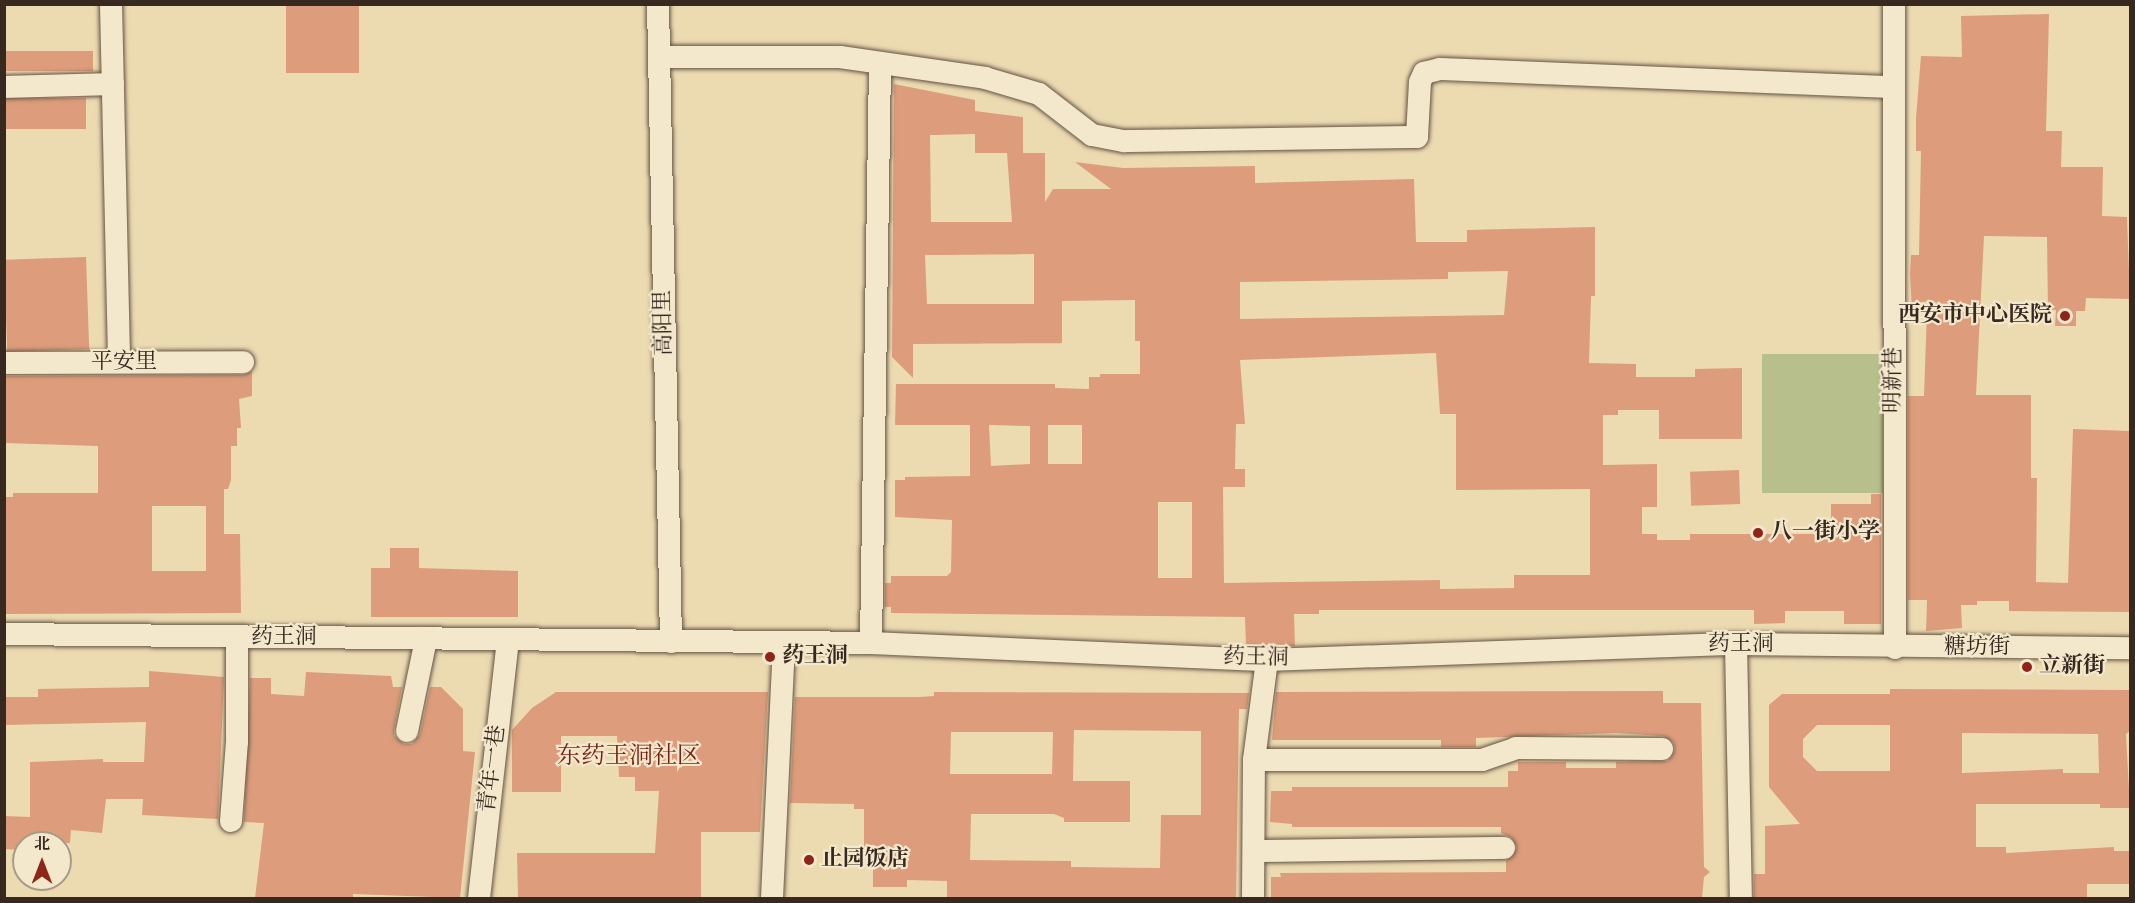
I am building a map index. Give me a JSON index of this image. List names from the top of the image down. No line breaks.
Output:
{"streets":{"street":["高阳里","平安里","明新巷","药王洞","糖坊街","青年一巷"]},"crossings":[["高阳里","药王洞"],["明新巷","药王洞"],["明新巷","糖坊街"],["药王洞","糖坊街"],["药王洞","青年一巷"]],"districts":["东药王洞社区"],"places":["西安市中心医院","八一街小学","药王洞","立新街","止园饭店"],"north":"top"}
